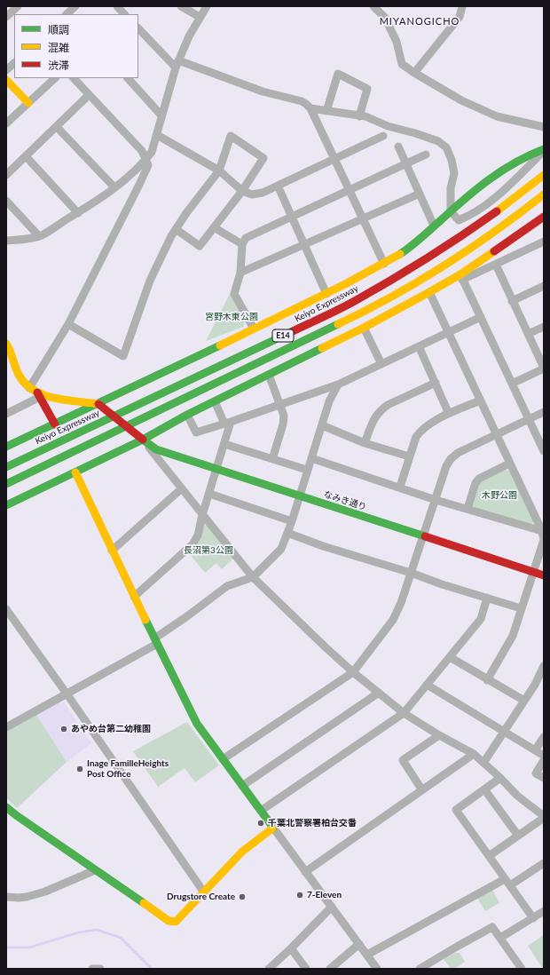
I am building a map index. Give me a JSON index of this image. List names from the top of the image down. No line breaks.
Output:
{"streets":{"main road":["Keiyo Expressway","E14","なみき通り"]},"districts":["MIYANOGICHO"],"parks":["宮野木東公園","木野公園","長沼第3公園"],"places":["あやめ台第二幼稚園","Inage FamilleHeights Post Office","千葉北警察署柏台交番","7-Eleven","Drugstore Create"],"legend":["順調","混雑","渋滞"]}
